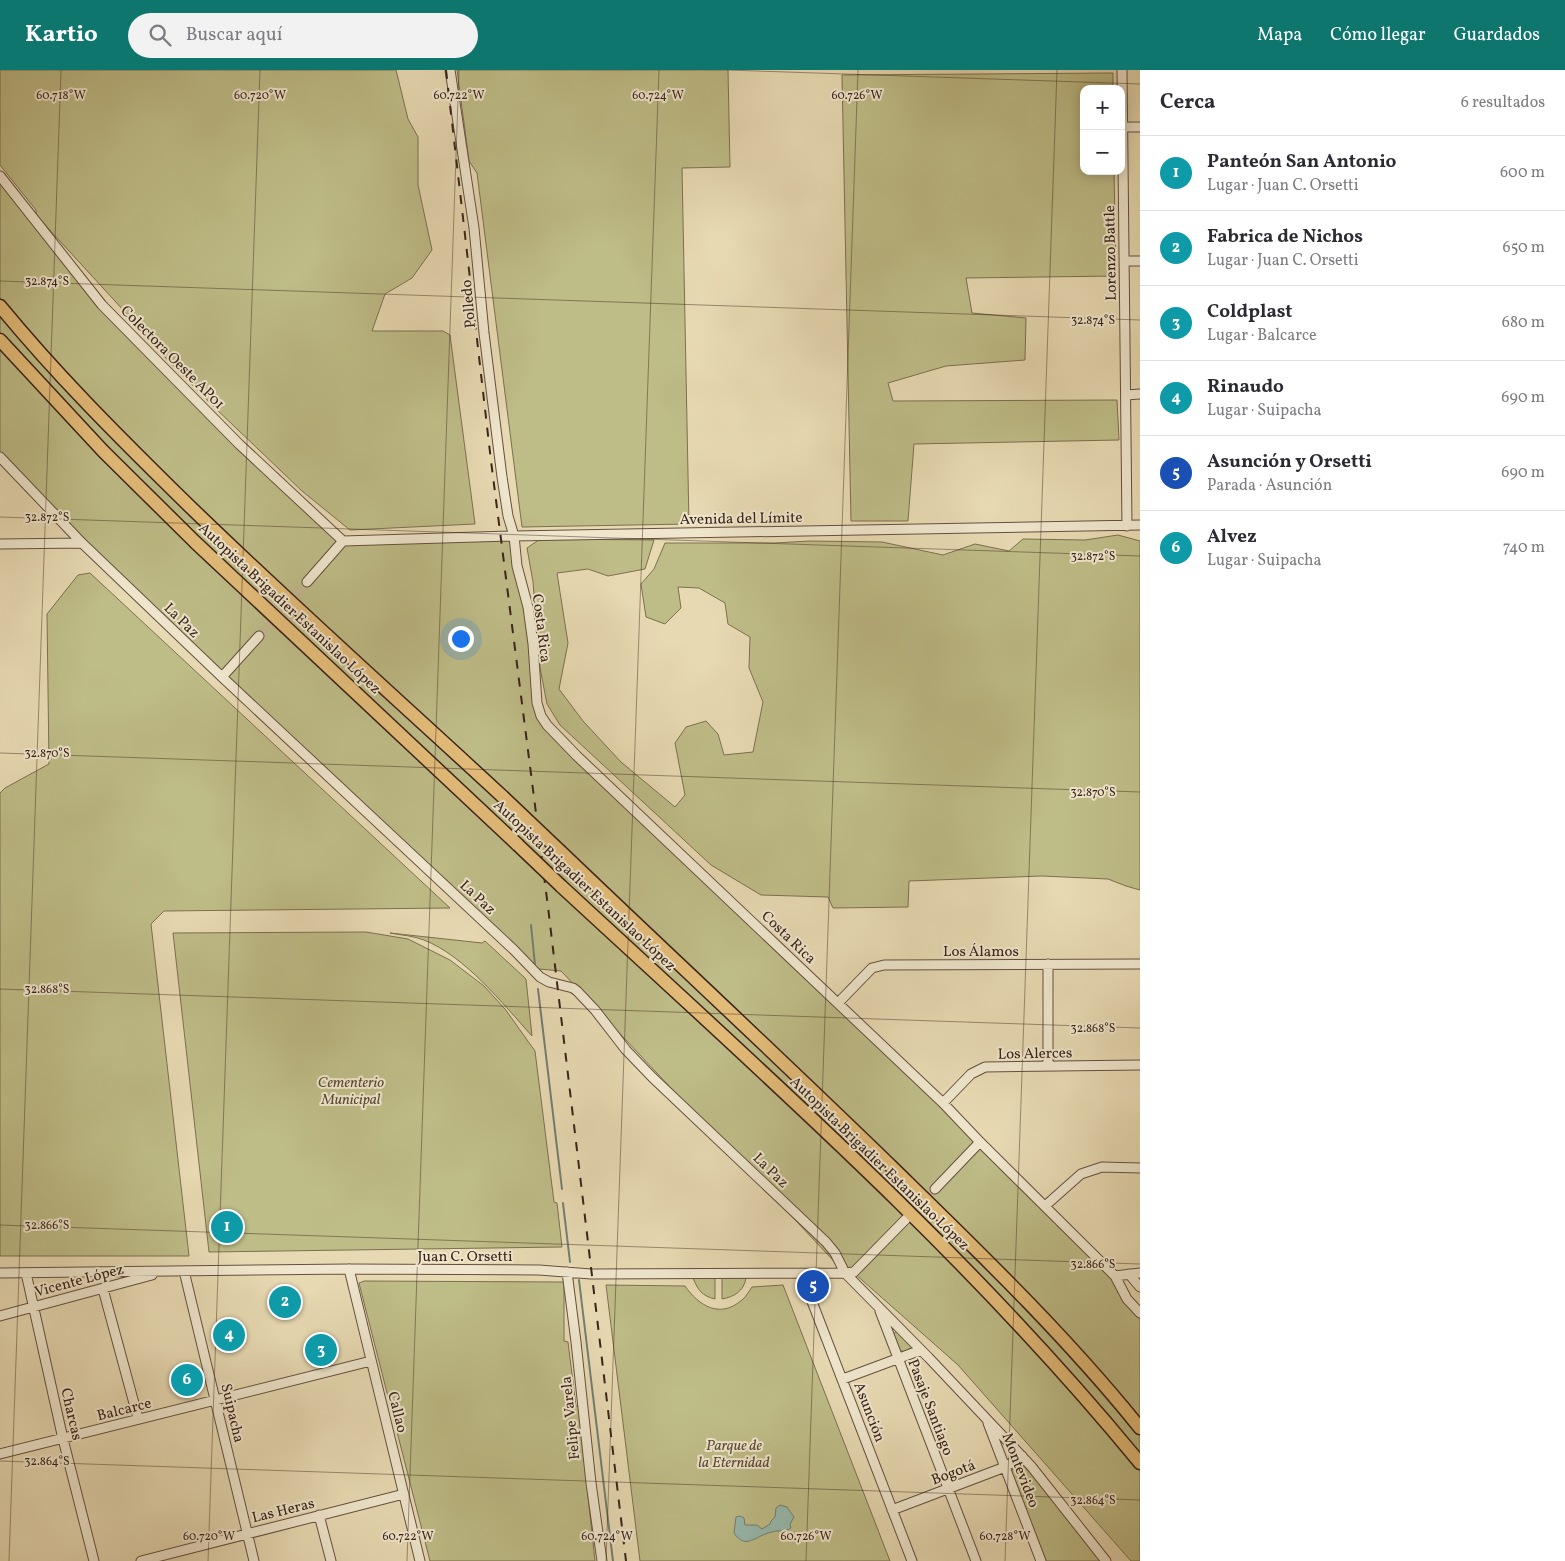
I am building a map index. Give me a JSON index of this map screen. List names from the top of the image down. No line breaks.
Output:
{"streets":{"highway":["Autopista Brigadier Estanislao López"],"street":["Lorenzo Battle","Polledo","Colectora Oeste AP01","Avenida del Límite","La Paz","Costa Rica","Los Álamos","Los Alerces","Juan C. Orsetti","Vicente López","Pasaje Santiago","Balcarce","Callao","Asunción","Suipacha","Charcas","Felipe Varela","Montevideo","Bogotá","Las Heras"]},"crossings":[["Lorenzo Battle","Avenida del Límite"],["Polledo","Avenida del Límite"],["Polledo","Costa Rica"],["Colectora Oeste AP01","Avenida del Límite"],["Avenida del Límite","Costa Rica"],["La Paz","Juan C. Orsetti"],["La Paz","Pasaje Santiago"],["Costa Rica","Los Álamos"],["Costa Rica","Los Alerces"],["Juan C. Orsetti","Vicente López"],["Juan C. Orsetti","Pasaje Santiago"],["Juan C. Orsetti","Callao"],["Juan C. Orsetti","Asunción"],["Juan C. Orsetti","Suipacha"],["Juan C. Orsetti","Charcas"],["Juan C. Orsetti","Felipe Varela"],["Vicente López","Charcas"],["Pasaje Santiago","Bogotá"],["Balcarce","Callao"],["Balcarce","Suipacha"],["Balcarce","Charcas"],["Callao","Las Heras"],["Asunción","Bogotá"],["Suipacha","Las Heras"],["Montevideo","Bogotá"]],"parks":["Cementerio Municipal","Parque de la Eternidad"],"page":{"header":"Kartio","search":"Buscar aquí","nav":["Mapa","Cómo llegar","Guardados"],"heading":["Cerca","6 resultados"],"map_buttons":["+","−"],"list":[{"mark":"1","name":"Panteón San Antonio","note":"Lugar · Juan C. Orsetti","value":"600 m"},{"mark":"2","name":"Fabrica de Nichos","note":"Lugar · Juan C. Orsetti","value":"650 m"},{"mark":"3","name":"Coldplast","note":"Lugar · Balcarce","value":"680 m"},{"mark":"4","name":"Rinaudo","note":"Lugar · Suipacha","value":"690 m"},{"mark":"5","name":"Asunción y Orsetti","note":"Parada · Asunción","value":"690 m"},{"mark":"6","name":"Alvez","note":"Lugar · Suipacha","value":"740 m"}],"pins":["1","5","2","4","3","6"]},"coordinates":["60.718°W","60.720°W","60.722°W","60.724°W","60.726°W","32.874°S","32.872°S","32.870°S","32.868°S","32.866°S","32.864°S","60.728°W"]}
